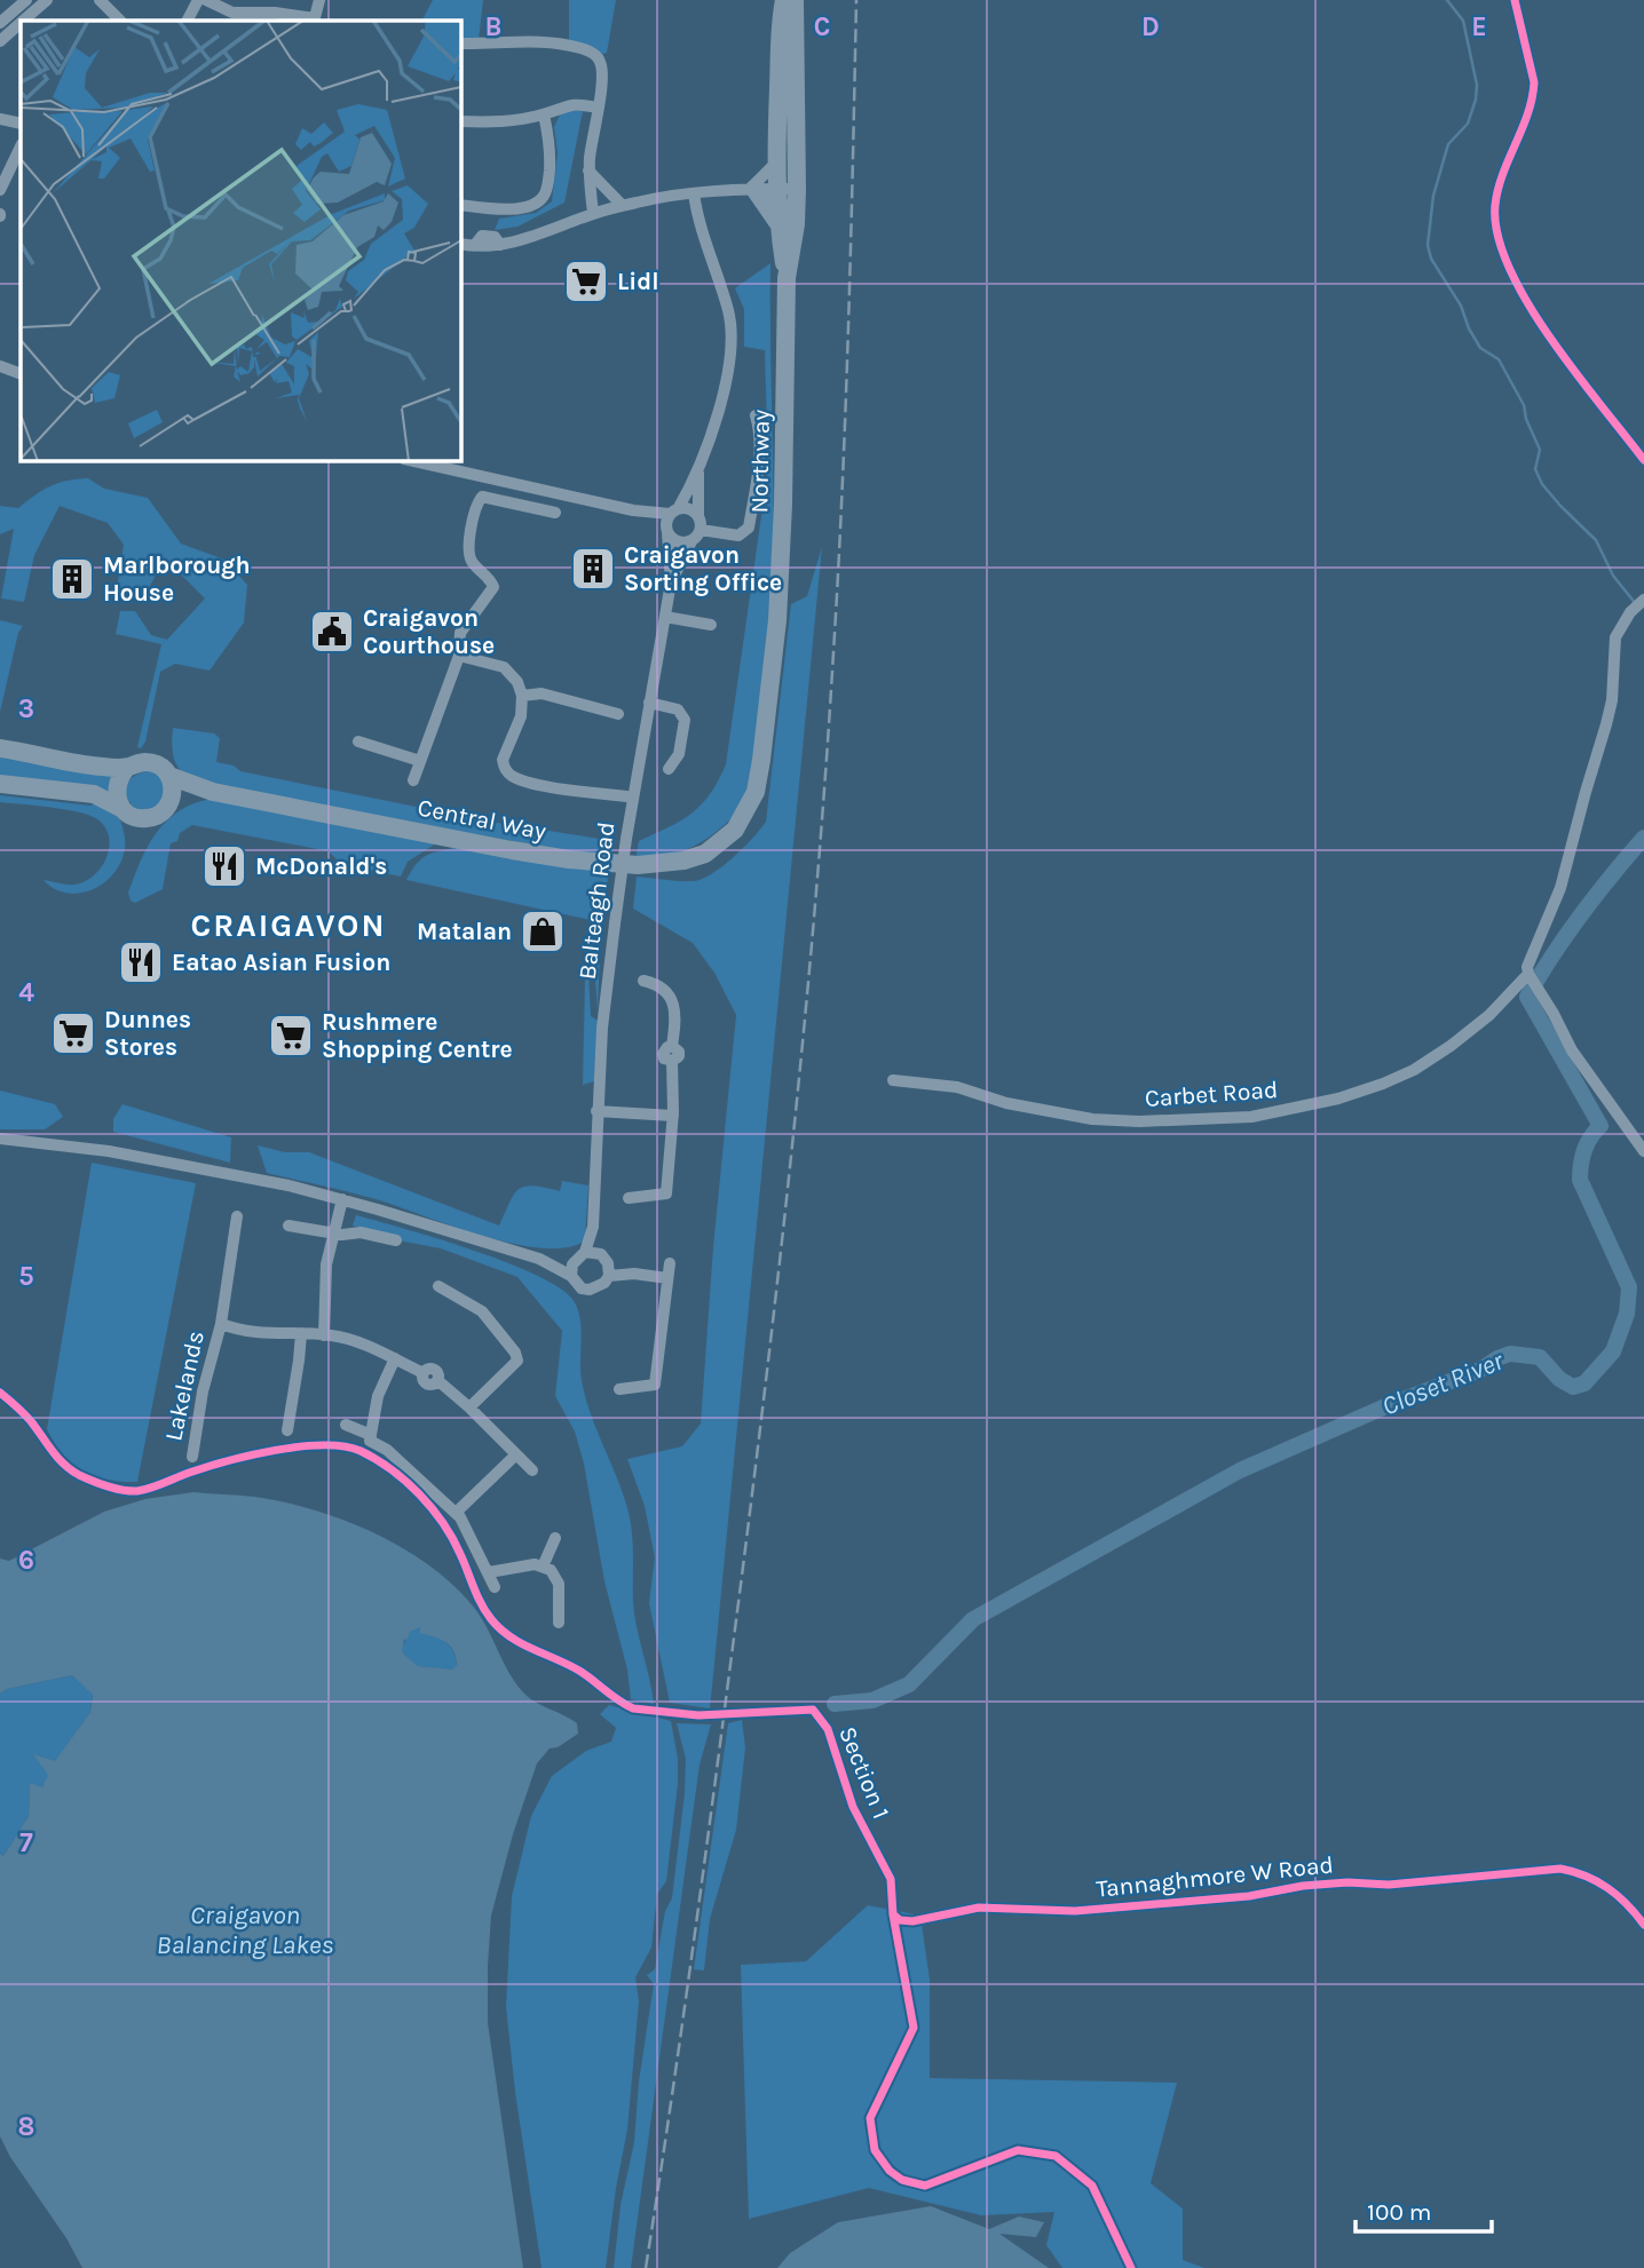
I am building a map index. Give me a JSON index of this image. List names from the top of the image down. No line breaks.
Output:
{"streets":{"highway":["Northway","Central Way"],"street":["Balteagh Road","Carbet Road","Lakelands","Tannaghmore W Road"],"cycle path":["Section 1"]},"crossings":[["Northway","Central Way"]],"districts":["CRAIGAVON"],"water":["Closet River","Craigavon Balancing Lakes"],"places":{"supermarket":["Lidl","Dunnes Stores","Rushmere Shopping Centre"],"building":["Craigavon Sorting Office","Marlborough House"],"public building":["Craigavon Courthouse"],"restaurant":["McDonald's","Eatao Asian Fusion"],"shop":["Matalan"]},"scale_bar":"100 m","grid":{"columns":["B","C","D","E"],"rows":["3","4","5","6","7","8"]}}
